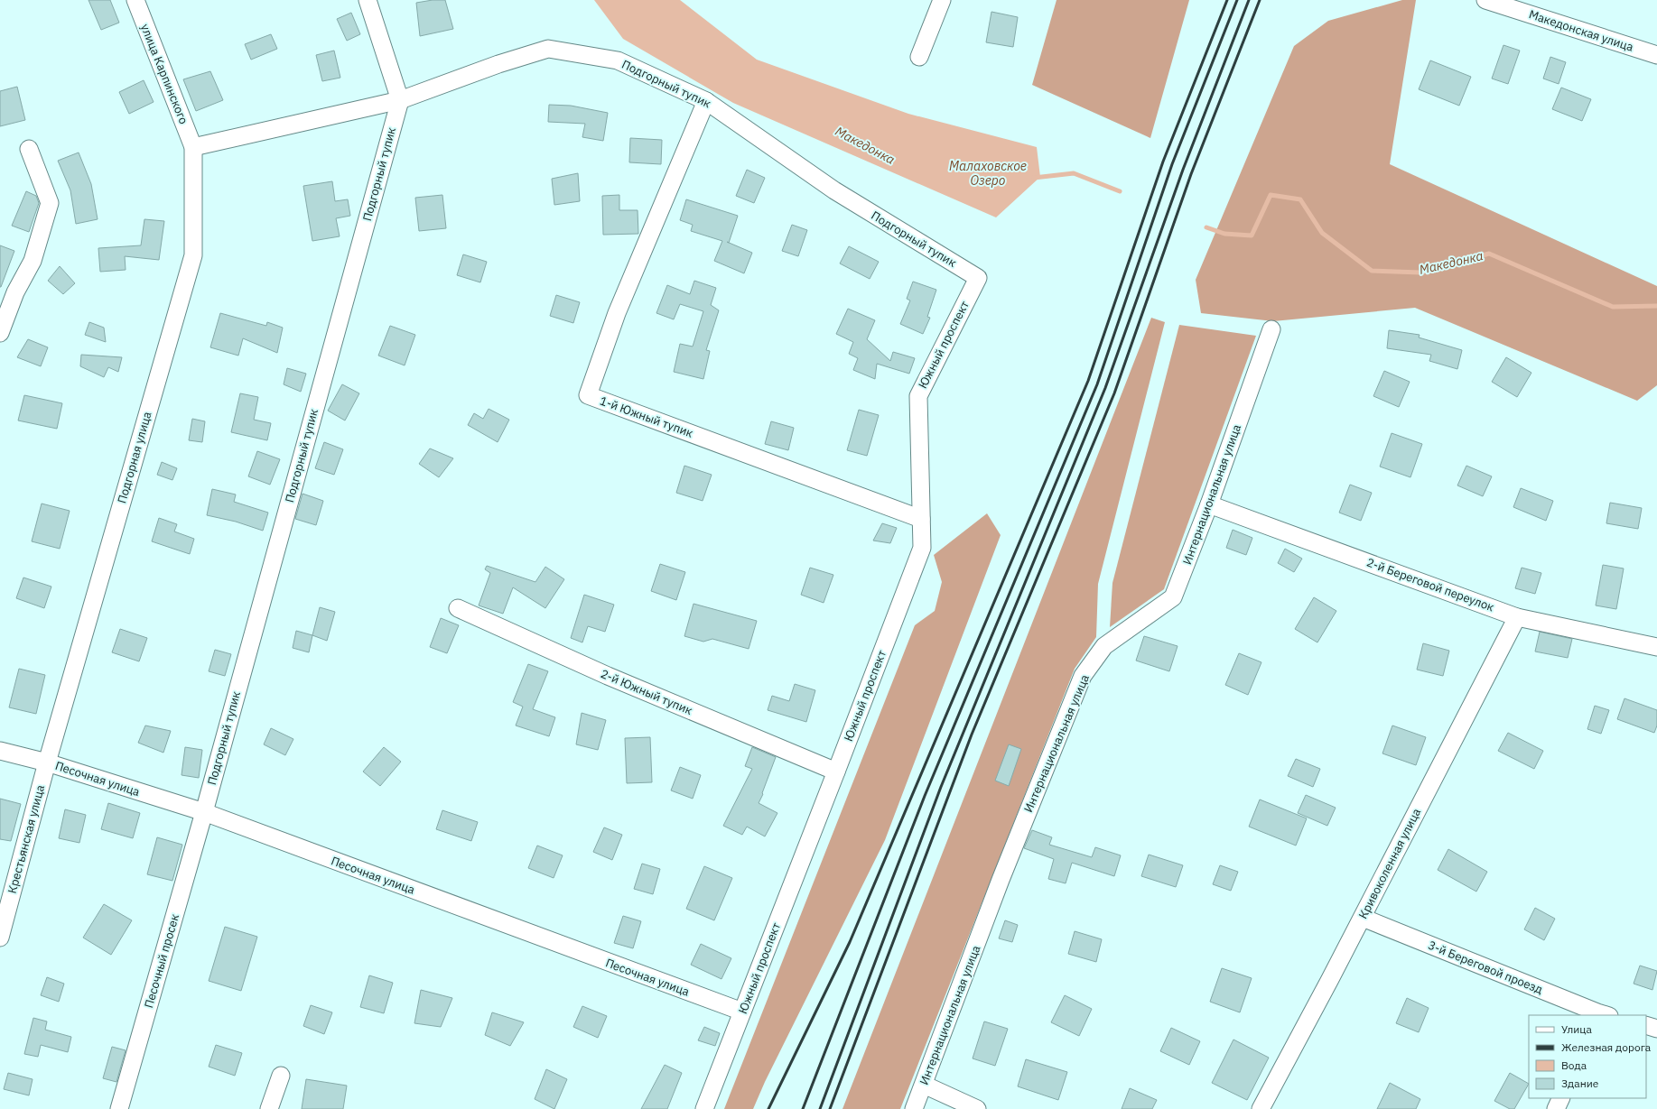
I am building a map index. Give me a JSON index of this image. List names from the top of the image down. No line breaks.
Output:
{"streets":{"street":["Македонская улица","улица Карпинского","Подгорный тупик","Южный проспект","1-й Южный тупик","Подгорная улица","Интернациональная улица","2-й Береговой переулок","2-й Южный тупик","Песочная улица","Крестьянская улица","Кривоколенная улица","Песочный просек","3-й Береговой проезд"]},"crossings":[["улица Карпинского","Подгорный тупик"],["улица Карпинского","Подгорная улица"],["Подгорный тупик","Южный проспект"],["Подгорный тупик","1-й Южный тупик"],["Подгорный тупик","Подгорная улица"],["Подгорный тупик","Песочная улица"],["Подгорный тупик","Песочный просек"],["Южный проспект","1-й Южный тупик"],["Южный проспект","2-й Южный тупик"],["Южный проспект","Песочная улица"],["Подгорная улица","Песочная улица"],["Подгорная улица","Крестьянская улица"],["Интернациональная улица","2-й Береговой переулок"],["2-й Береговой переулок","Кривоколенная улица"],["Песочная улица","Крестьянская улица"],["Песочная улица","Песочный просек"],["Кривоколенная улица","3-й Береговой проезд"]],"water":["Македонка","Малаховское Озеро"],"legend":["Улица","Железная дорога","Вода","Здание"]}
